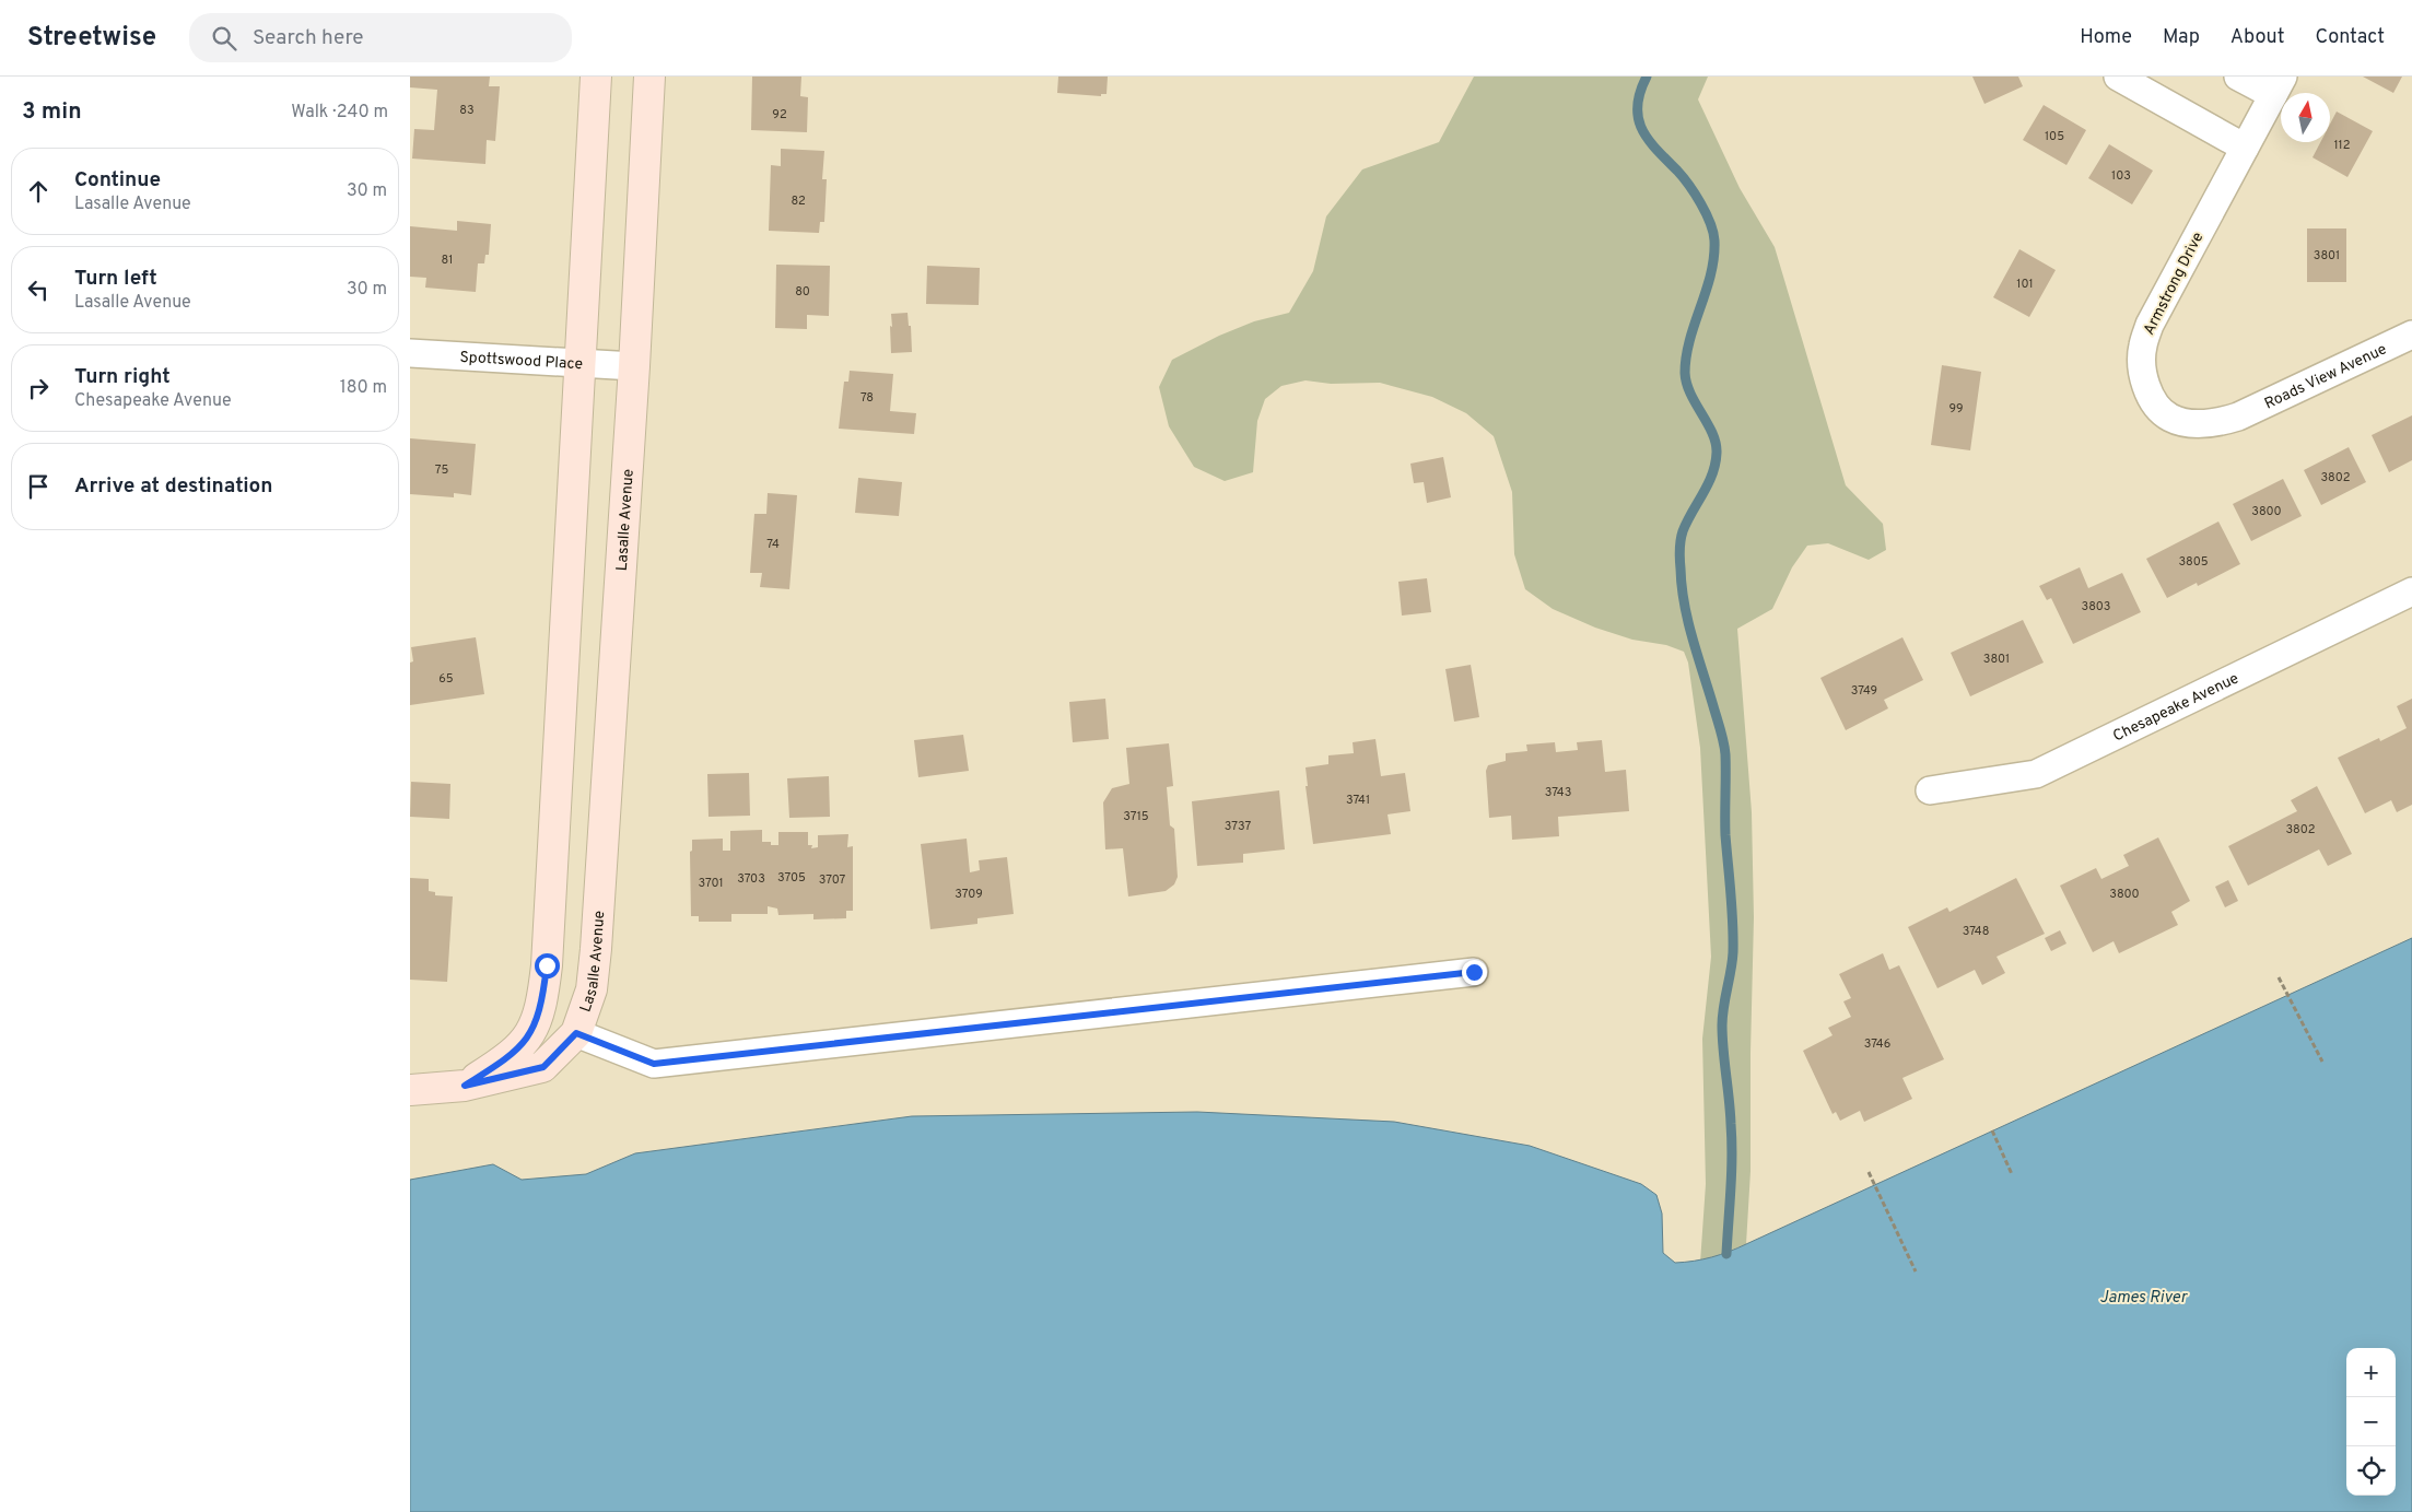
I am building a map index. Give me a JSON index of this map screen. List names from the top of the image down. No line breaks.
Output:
{"streets":{"main road":["Lasalle Avenue"],"street":["Armstrong Drive","Spottswood Place","Roads View Avenue","Chesapeake Avenue"]},"crossings":[["Armstrong Drive","Roads View Avenue"],["Spottswood Place","Lasalle Avenue"]],"water":["James River"],"house_numbers":["83","92","105","112","103","82","3801","81","101","80","78","99","75","3802","3800","74","3805","3803","3801","65","3749","3743","3741","3715","3737","3802","3705","3703","3707","3701","3709","3800","3748","3746"],"north":"top","page":{"header":"Streetwise","search":"Search here","nav":["Home","Map","About","Contact"],"heading":["3 min","Walk · 240 m"],"list":[["Continue","Lasalle Avenue","30 m"],["Turn left","Lasalle Avenue","30 m"],["Turn right","Chesapeake Avenue","180 m"],"Arrive at destination"],"map_buttons":["+","−"]}}
